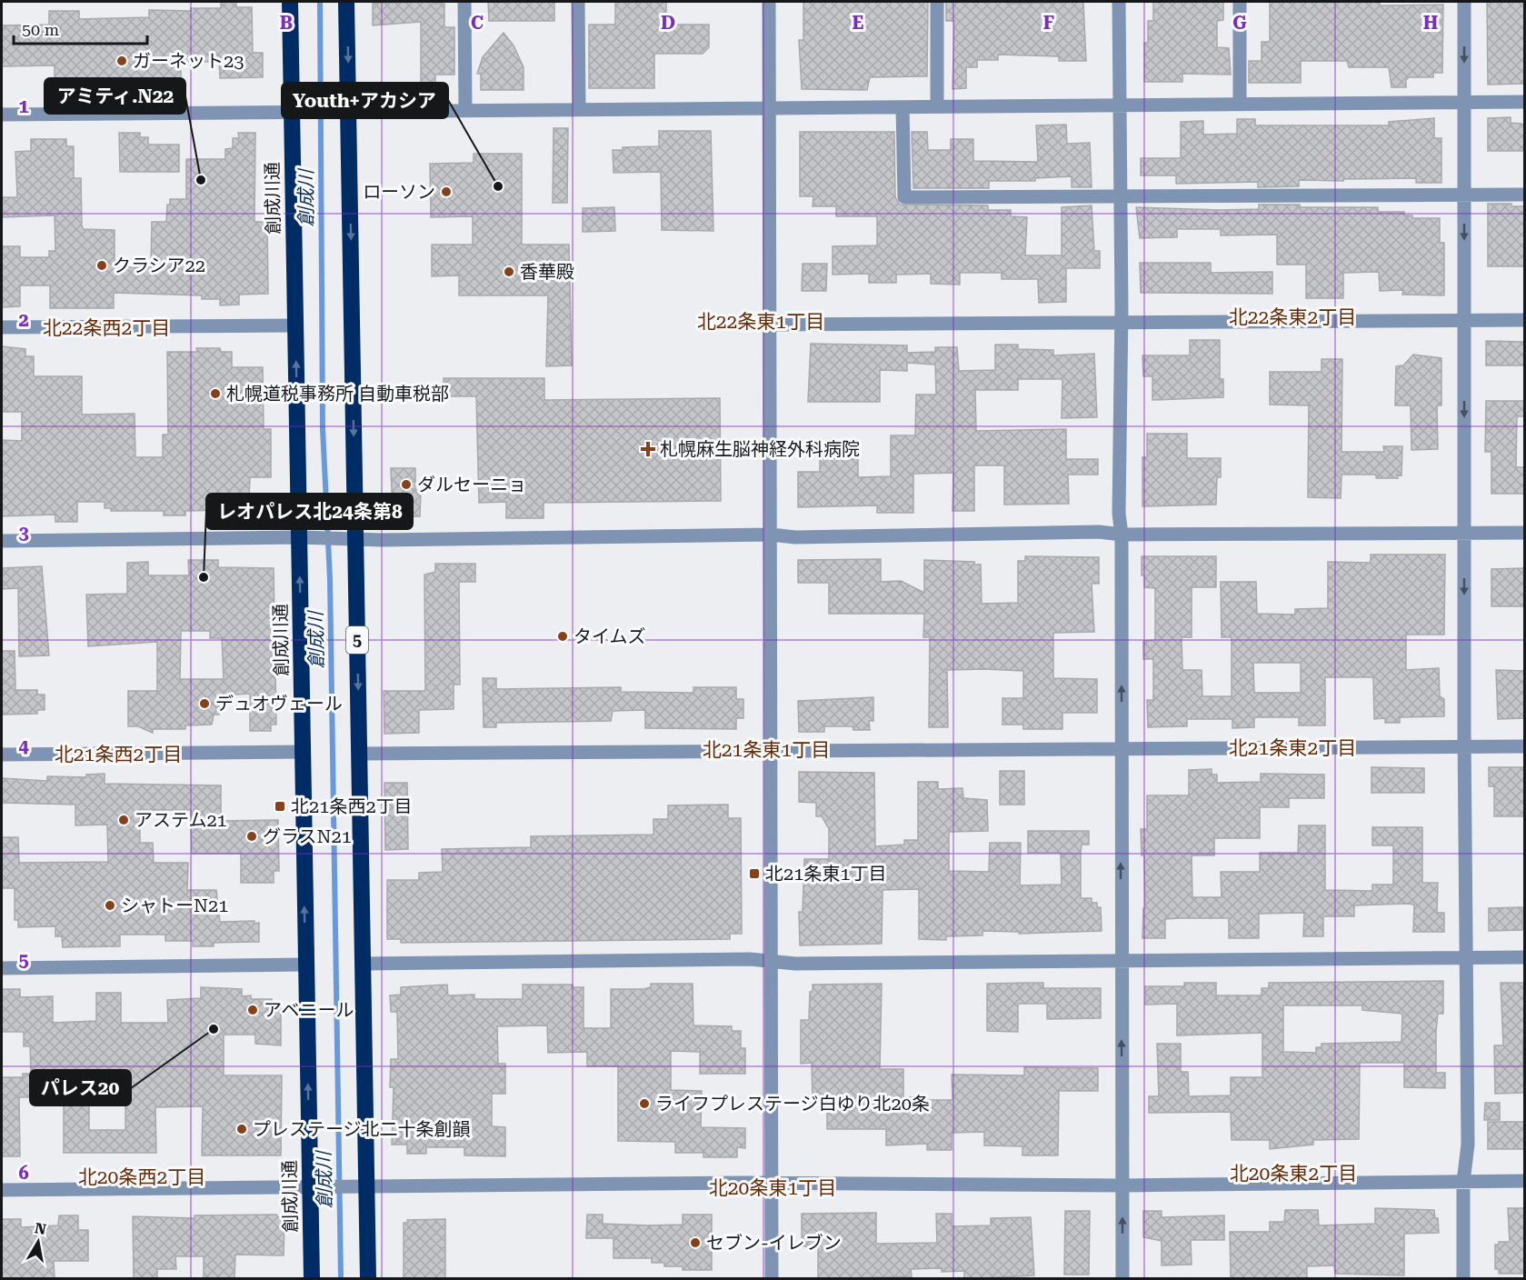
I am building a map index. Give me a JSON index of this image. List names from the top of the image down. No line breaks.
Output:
{"streets":{"highway":["創成川通","5"]},"districts":["北22条東2丁目","北22条東1丁目","北22条西2丁目","北21条東2丁目","北21条東1丁目","北21条西2丁目","北20条東2丁目","北20条西2丁目","北20条東1丁目"],"water":["創成川"],"places":{"other":["ガーネット23","アミティ.N22","Youth+アカシア","ローソン","クラシア22","香華殿","札幌道税事務所 自動車税部","ダルセーニョ","レオパレス北24条第8","タイムズ","デュオヴェール","アステム21","グラスN21","シャトーN21","アベニール","パレス20","ライフプレステージ白ゆり北20条","プレステージ北二十条創韻","セブン-イレブン"],"health":["札幌麻生脳神経外科病院"],"transit":["北21条西2丁目","北21条東1丁目"]},"scale_bar":"50 m","north":"top","grid":{"columns":["B","C","D","E","F","G","H"],"rows":["1","2","3","4","5","6"]}}
